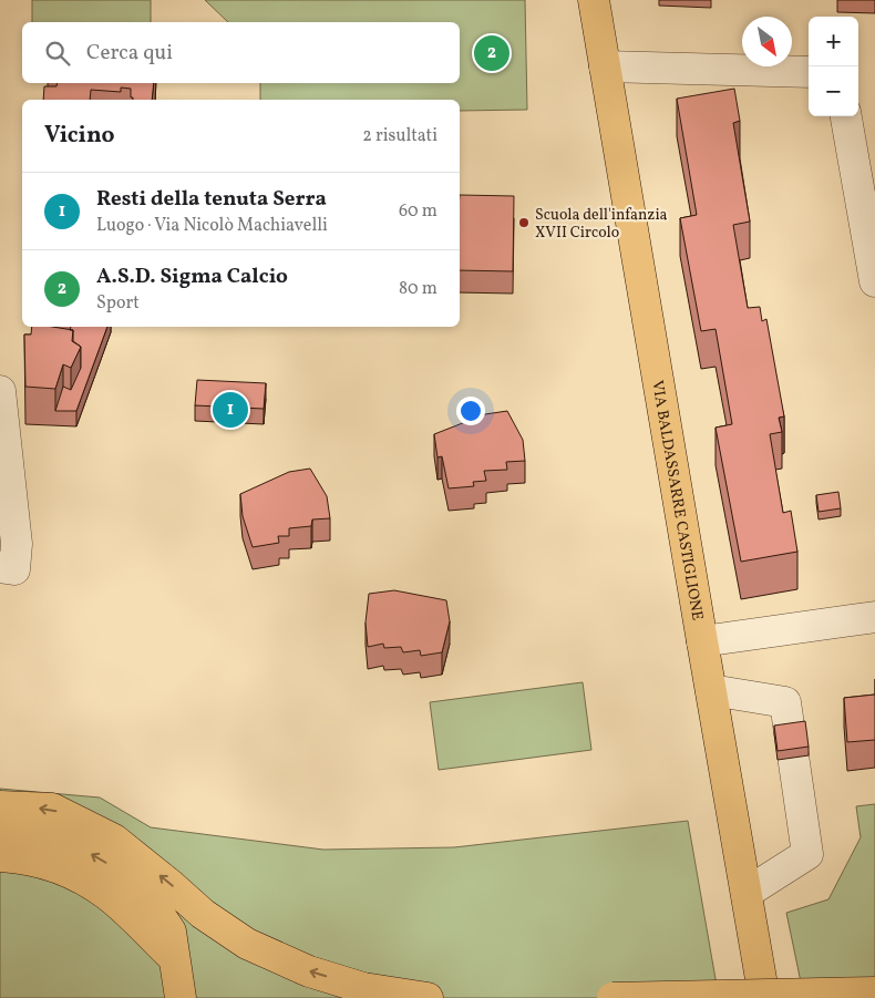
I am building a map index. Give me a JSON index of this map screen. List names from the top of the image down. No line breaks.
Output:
{"streets":{"main road":["VIA BALDASSARRE CASTIGLIONE"]},"places":["Scuola dell'infanzia XVII Circolo"],"north":"bottom right","page":{"map_buttons":["+","−"],"search":"Cerca qui","pins":["2","1"],"heading":["Vicino","2 risultati"],"list":[{"mark":"1","name":"Resti della tenuta Serra","note":"Luogo · Via Nicolò Machiavelli","value":"60 m"},{"mark":"2","name":"A.S.D. Sigma Calcio","note":"Sport","value":"80 m"}]}}
